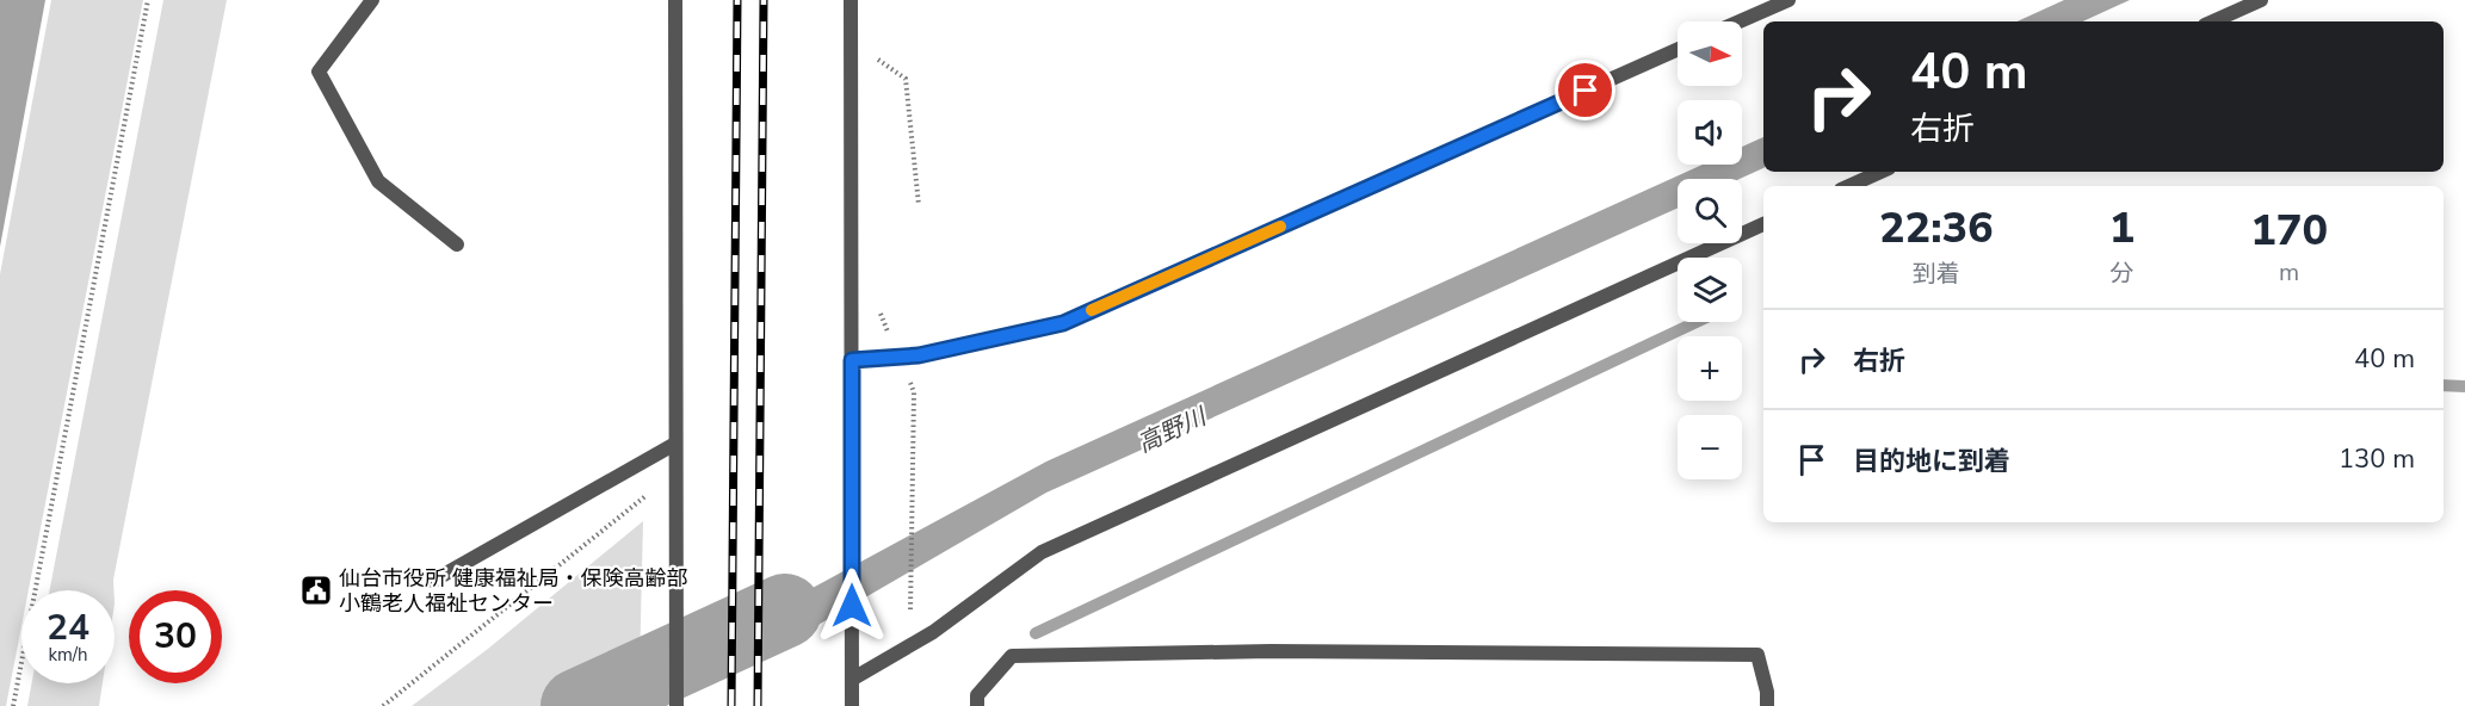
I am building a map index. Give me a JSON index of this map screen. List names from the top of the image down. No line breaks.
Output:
{"water":["高野川"],"places":{"public building":["仙台市役所 健康福祉局・保険高齢部 小鶴老人福祉センター"]},"north":"right","page":{"map_buttons":["+","−"],"turn":["40 m","右折"],"eta":["22:36","到着","1","分","170","m"],"list":[{"name":"右折","value":"40 m"},{"name":"目的地に到着","value":"130 m"}],"speed":"24 km/h","limit":"30"}}
